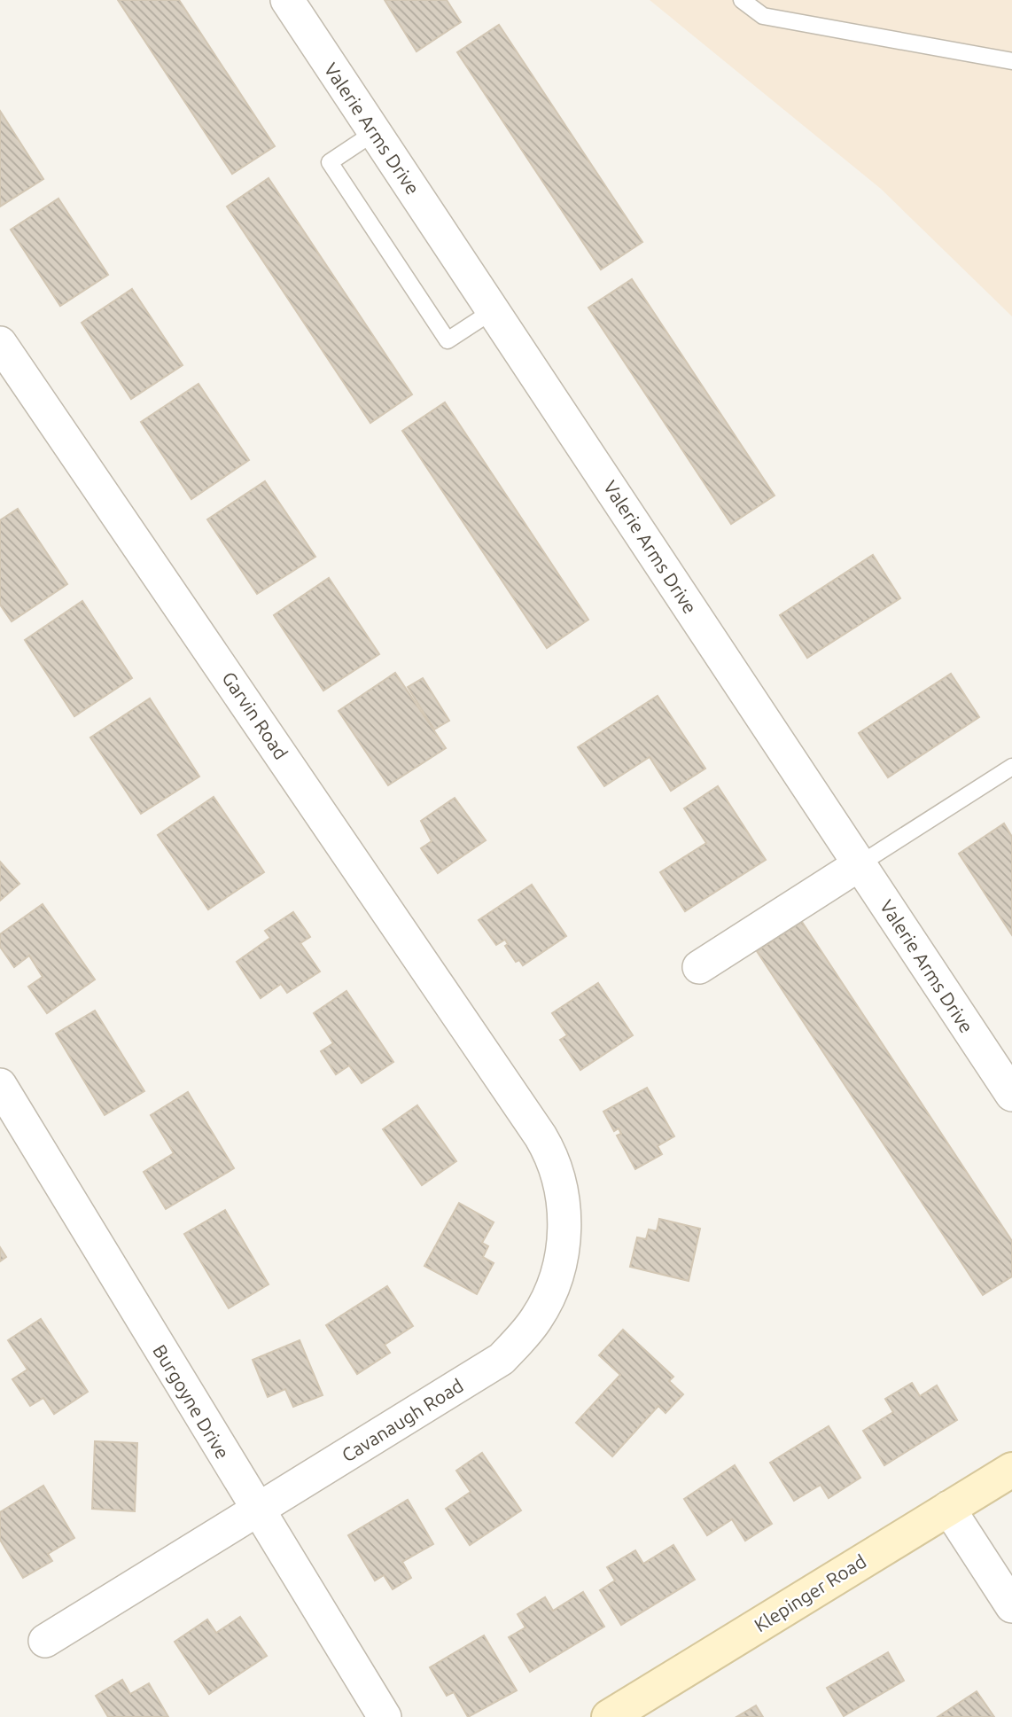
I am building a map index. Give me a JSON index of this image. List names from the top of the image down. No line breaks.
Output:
{"streets":{"street":["Valerie Arms Drive","Garvin Road","Burgoyne Drive","Cavanaugh Road","Klepinger Road"]},"crossings":[["Garvin Road","Cavanaugh Road"],["Burgoyne Drive","Cavanaugh Road"]]}
